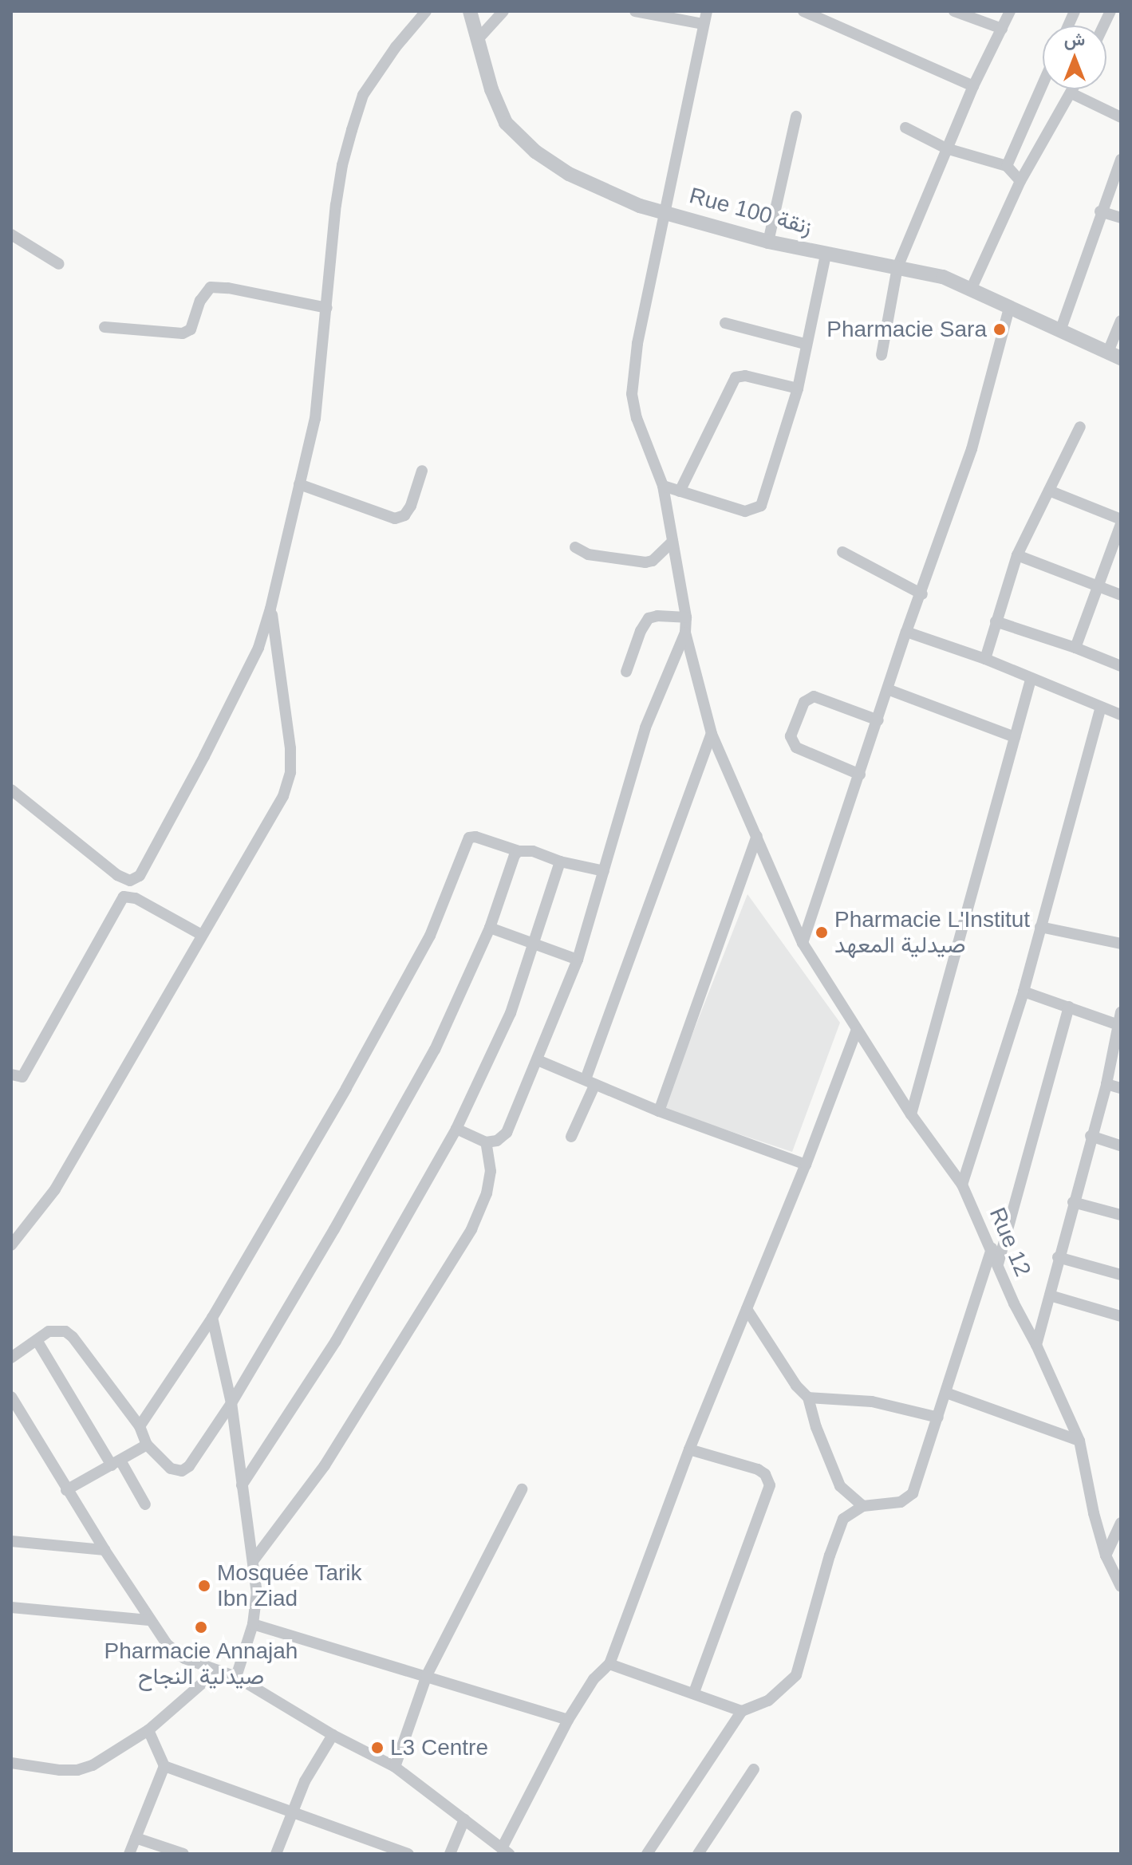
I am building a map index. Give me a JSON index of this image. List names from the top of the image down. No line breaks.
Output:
{"streets":{"street":["Rue 100 زنقة","Rue 12"]},"places":["Pharmacie Sara","Pharmacie L'Institut صيدلية المعهد","Mosquée Tarik Ibn Ziad","Pharmacie Annajah صيدلية النجاح","L3 Centre"],"north":"top"}
